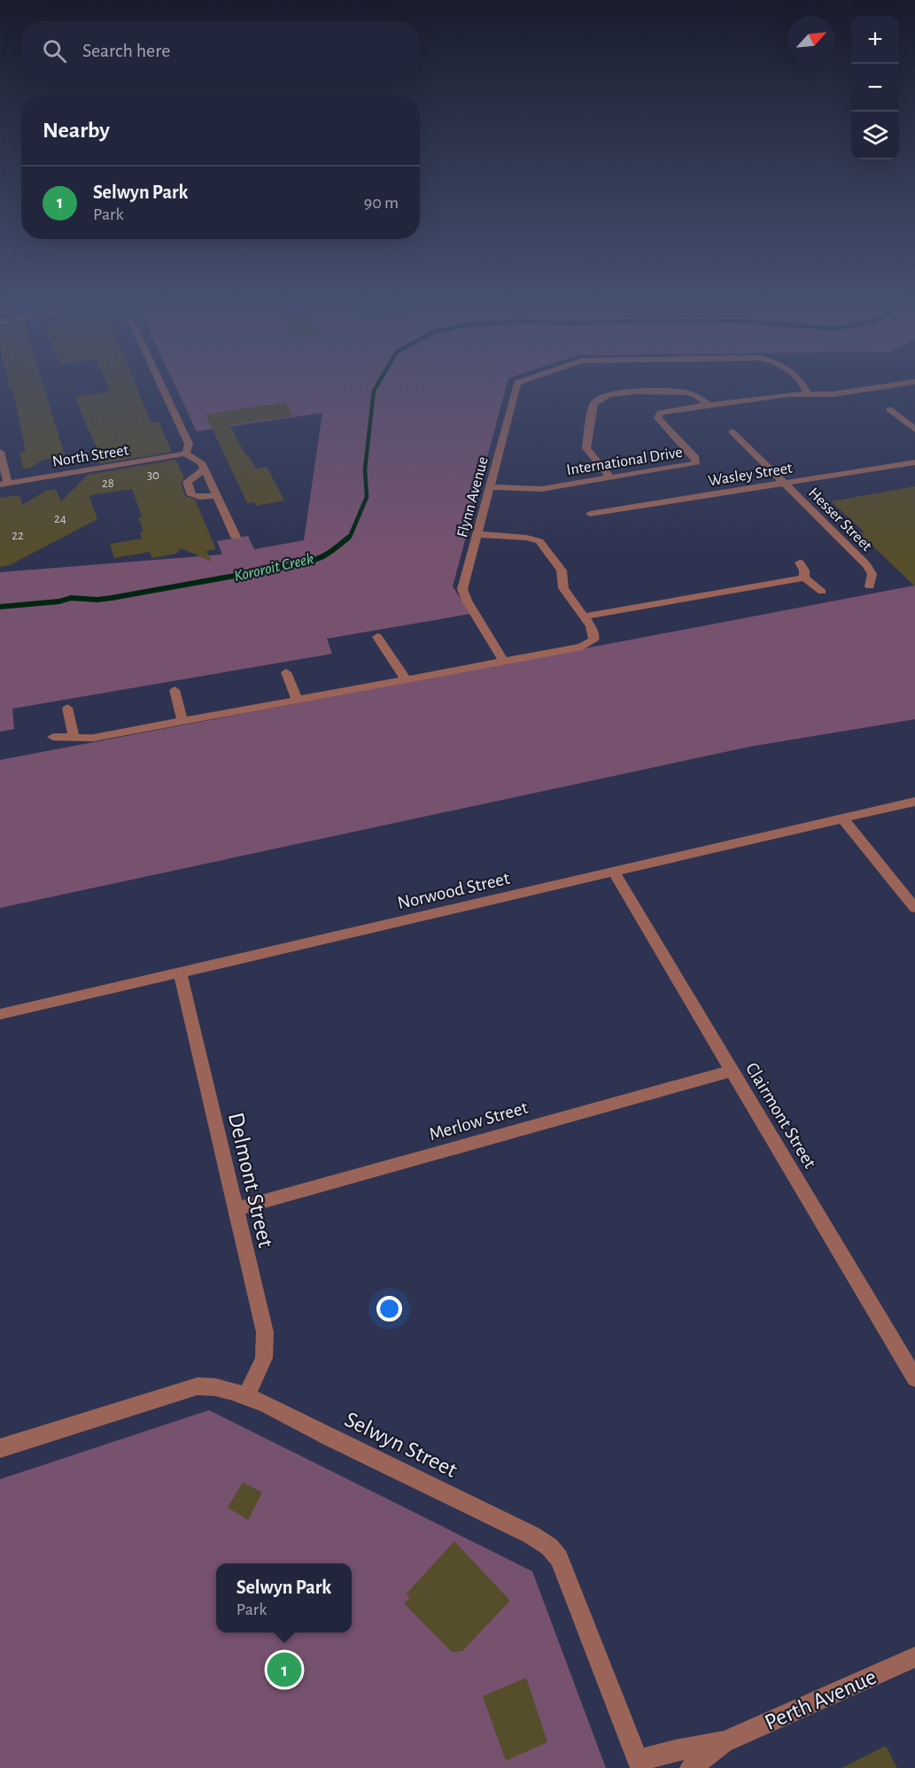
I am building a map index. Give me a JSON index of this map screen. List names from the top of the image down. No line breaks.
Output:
{"streets":{"street":["North Street","International Drive","Wasley Street","Flynn Avenue","Hesser Street","Norwood Street","Clairmont Street","Merlow Street","Delmont Street","Selwyn Street","Perth Avenue"]},"crossings":[["International Drive","Flynn Avenue"],["Wasley Street","Hesser Street"],["Norwood Street","Clairmont Street"],["Norwood Street","Delmont Street"],["Clairmont Street","Merlow Street"],["Merlow Street","Delmont Street"],["Delmont Street","Selwyn Street"],["Selwyn Street","Perth Avenue"]],"water":["Kororoit Creek"],"house_numbers":["30","28","24","22"],"north":"top right","page":{"map_buttons":["+","−"],"search":"Search here","heading":"Nearby","list":[{"mark":"1","name":"Selwyn Park","note":"Park","value":"90 m"}],"popup":["Selwyn Park","Park"],"pins":"1"}}
